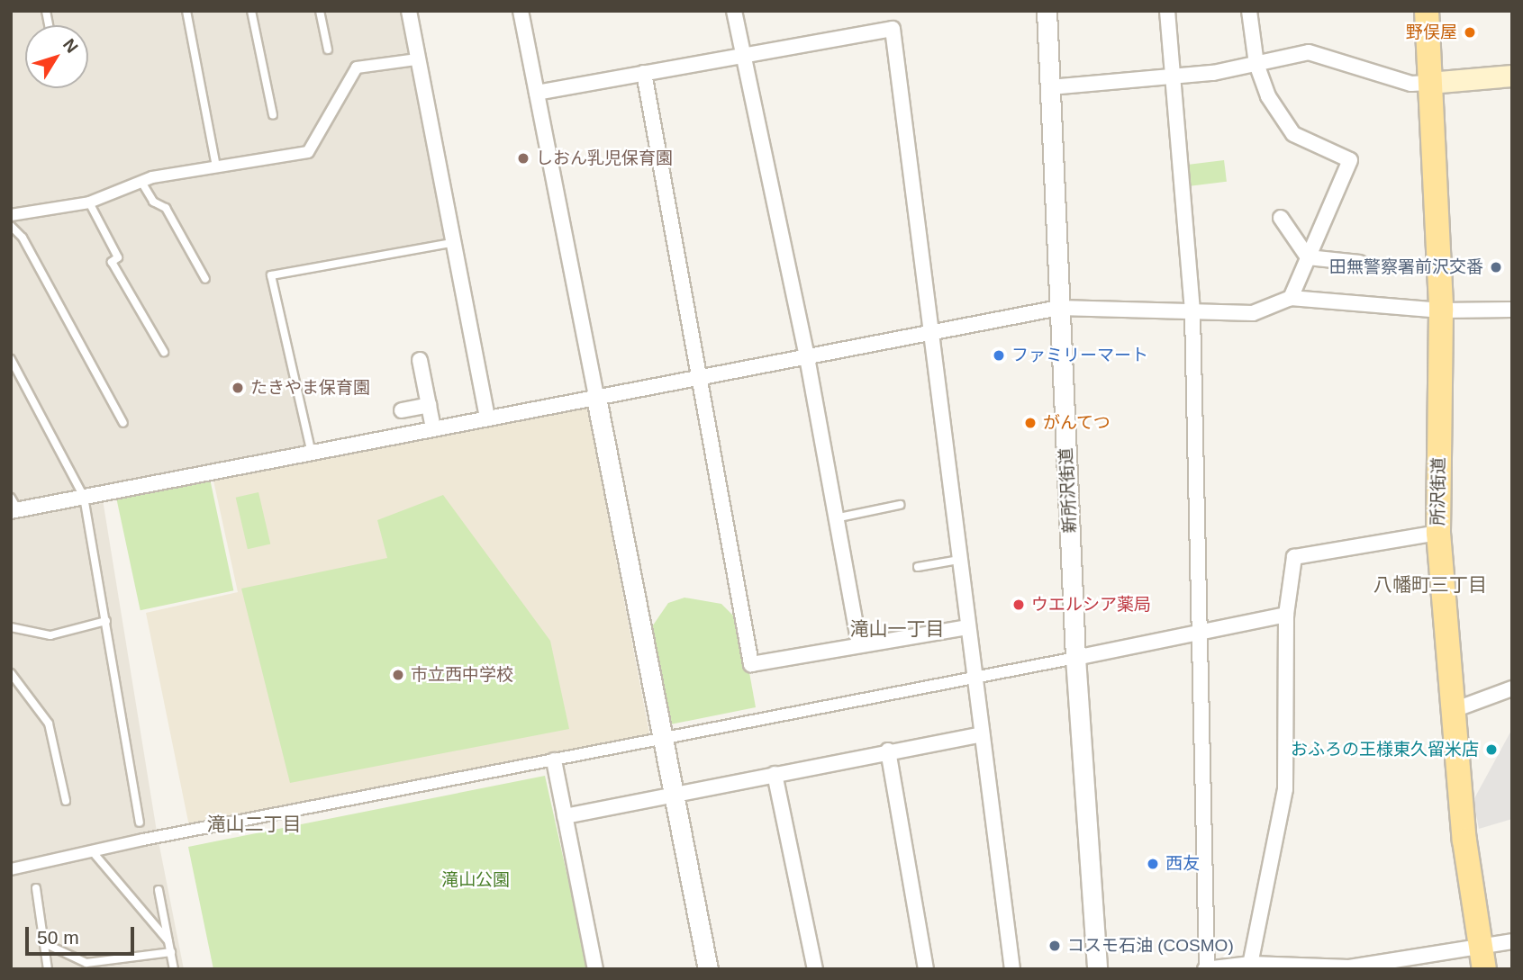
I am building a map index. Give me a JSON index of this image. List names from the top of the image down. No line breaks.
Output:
{"streets":{"main road":["所沢街道"],"street":["新所沢街道"]},"districts":["八幡町三丁目","滝山一丁目","滝山二丁目"],"parks":["滝山公園"],"places":["野俣屋","しおん乳児保育園","田無警察署前沢交番","ファミリーマート","たきやま保育園","がんてつ","ウエルシア薬局","市立西中学校","おふろの王様東久留米店","西友","コスモ石油 (COSMO)"],"scale_bar":"50 m","north":"top right"}
